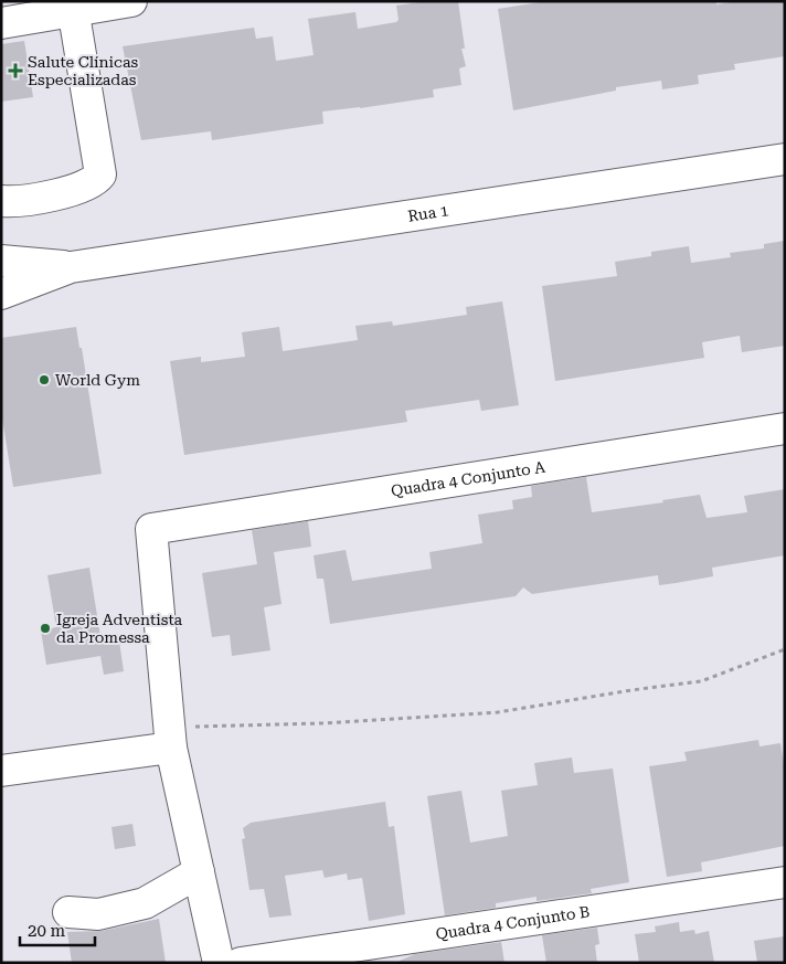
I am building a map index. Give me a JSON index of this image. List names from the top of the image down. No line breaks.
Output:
{"streets":{"street":["Rua 1","Quadra 4 Conjunto A","Quadra 4 Conjunto B"]},"places":{"health":["Salute Clínicas Especializadas"],"other":["World Gym","Igreja Adventista da Promessa"]},"scale_bar":"20 m"}
